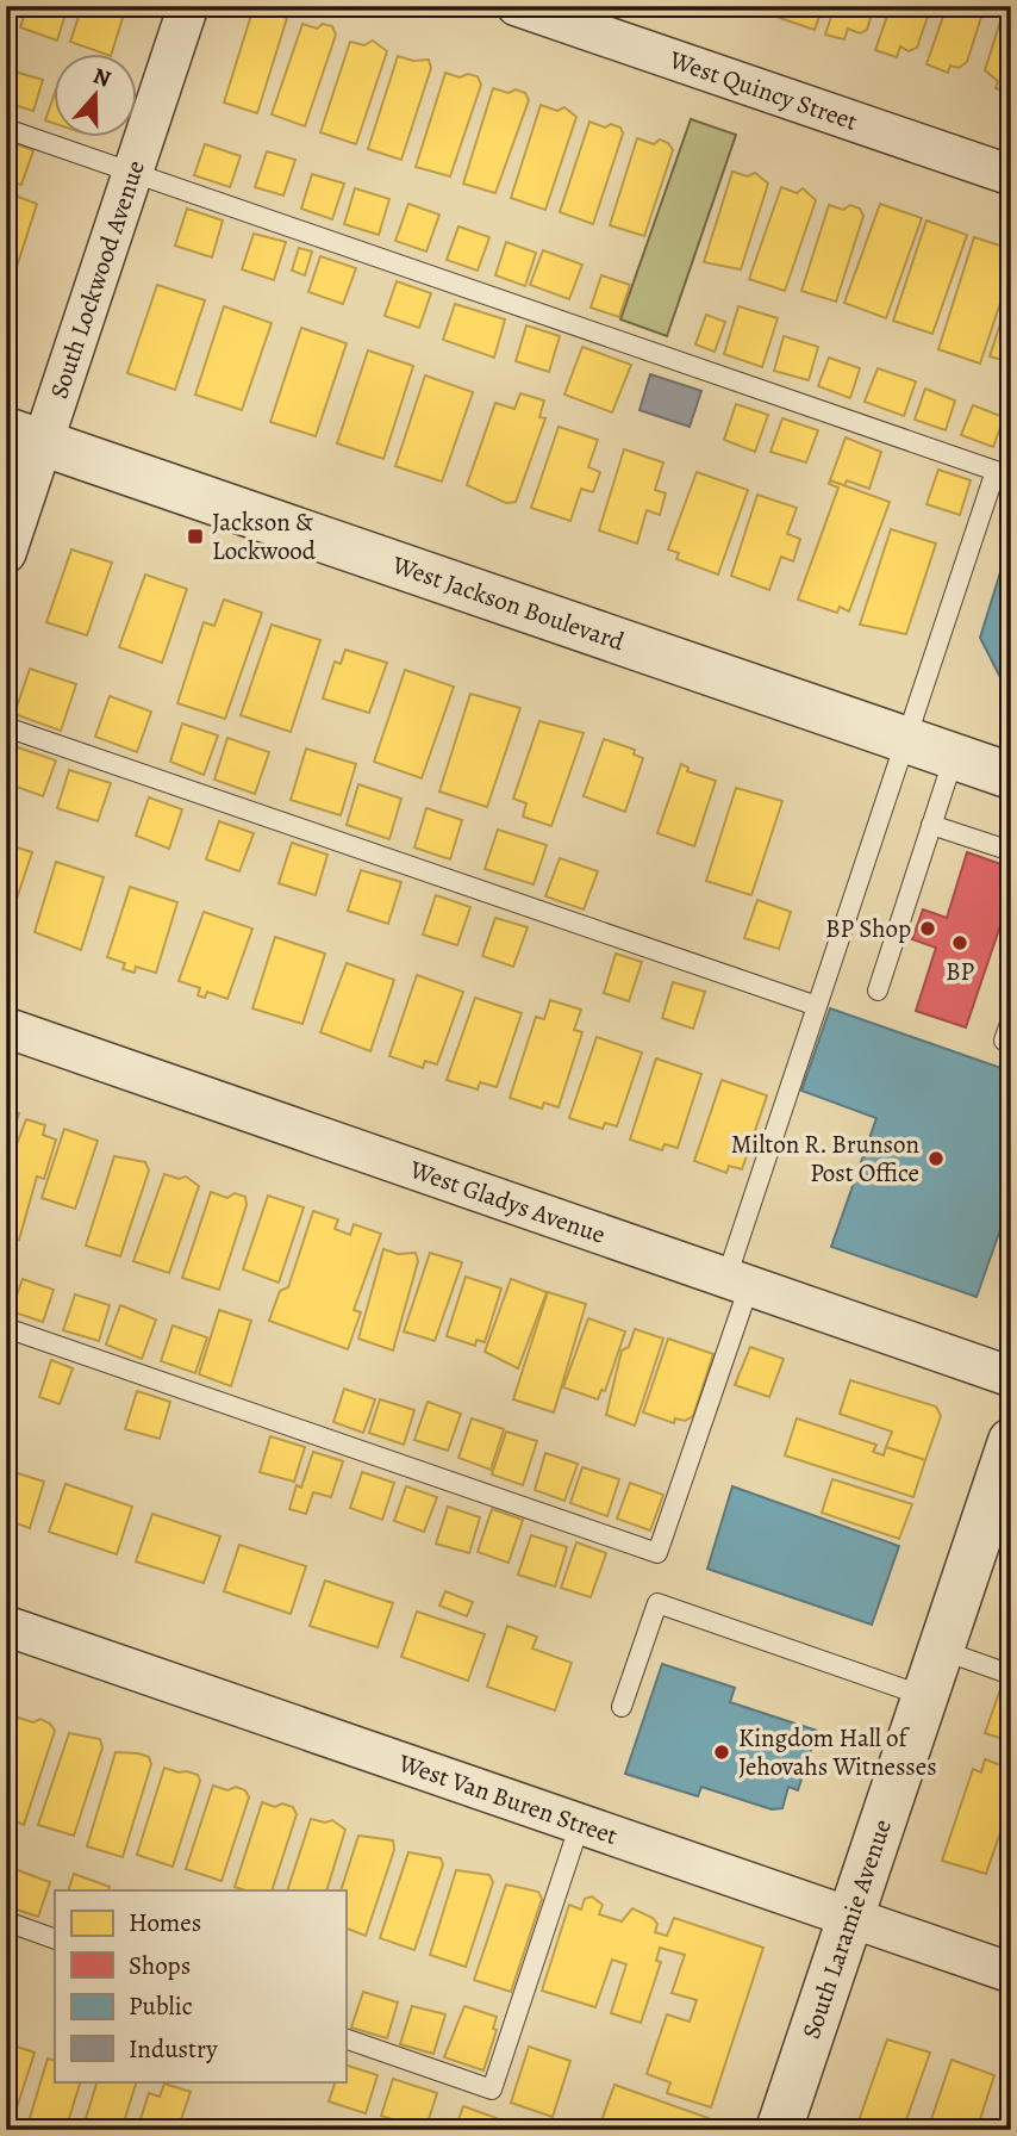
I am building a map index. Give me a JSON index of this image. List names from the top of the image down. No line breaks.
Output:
{"streets":{"street":["West Quincy Street","South Lockwood Avenue","West Jackson Boulevard","West Gladys Avenue","West Van Buren Street","South Laramie Avenue"]},"crossings":[["South Lockwood Avenue","West Jackson Boulevard"],["West Van Buren Street","South Laramie Avenue"]],"places":{"transit":["Jackson & Lockwood"],"other":["BP Shop","BP","Milton R. Brunson Post Office","Kingdom Hall of Jehovahs Witnesses"]},"legend":["Homes","Shops","Public","Industry"],"north":"top"}
